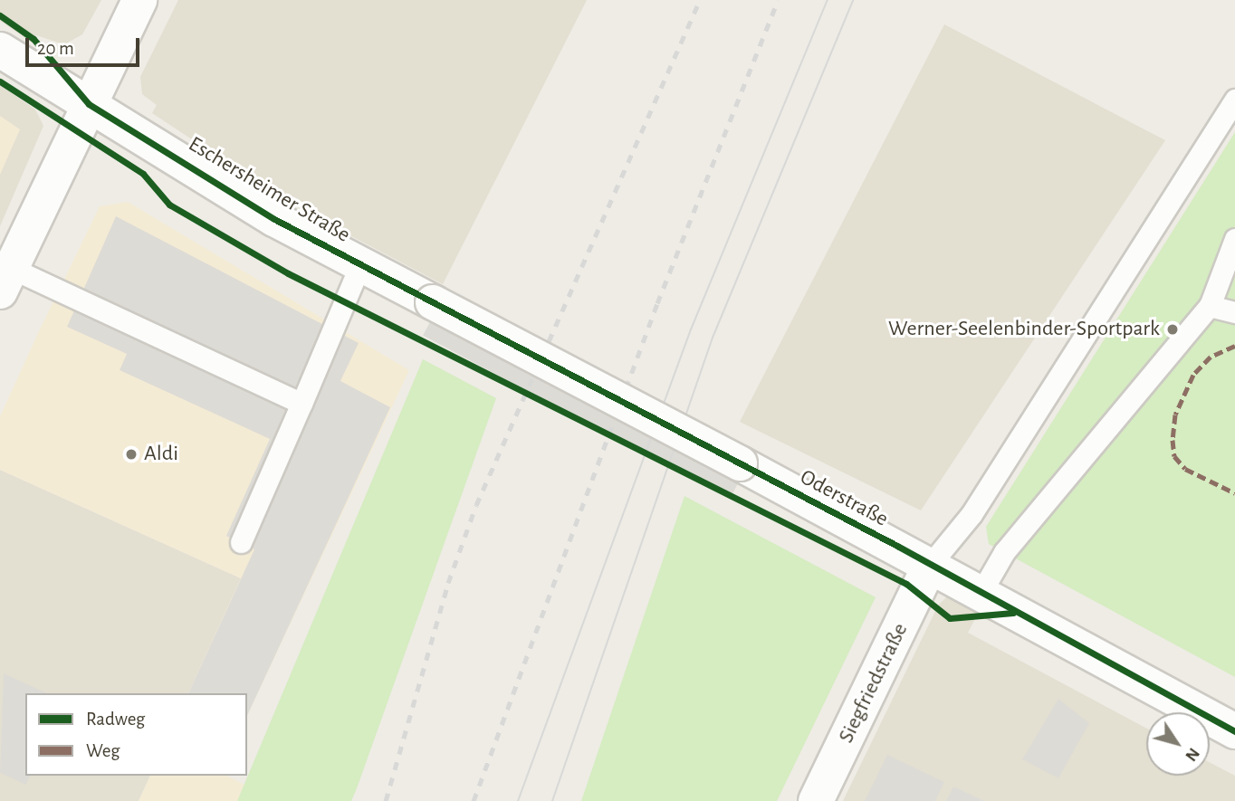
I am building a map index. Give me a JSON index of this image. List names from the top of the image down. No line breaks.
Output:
{"streets":{"street":["Eschersheimer Straße","Oderstraße","Siegfriedstraße"]},"crossings":[["Eschersheimer Straße","Oderstraße"],["Oderstraße","Siegfriedstraße"]],"places":["Werner-Seelenbinder-Sportpark","Aldi"],"legend":["Radweg","Weg"],"scale_bar":"20 m","north":"bottom right"}
